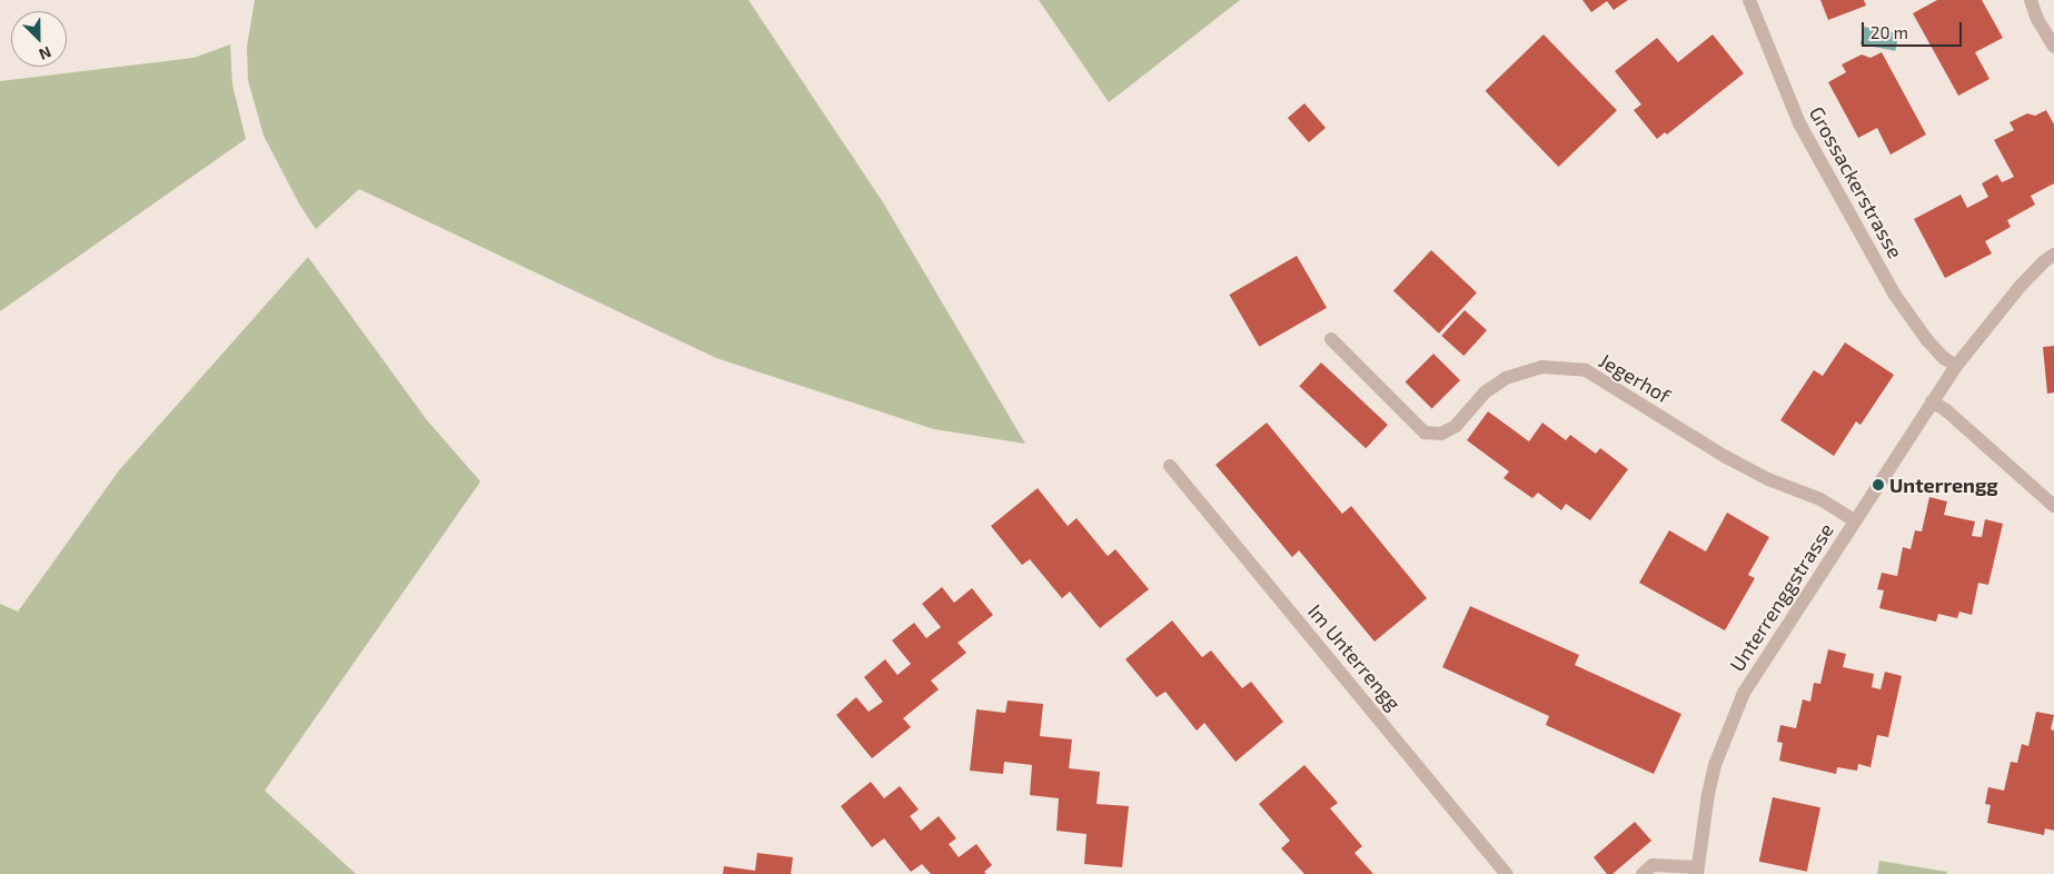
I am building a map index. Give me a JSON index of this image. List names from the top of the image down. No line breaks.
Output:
{"streets":{"street":["Grossackerstrasse","Jegerhof","Unterrenggstrasse","Im Unterrengg"]},"crossings":[["Grossackerstrasse","Unterrenggstrasse"],["Jegerhof","Unterrenggstrasse"]],"places":["Unterrengg"],"scale_bar":"20 m","north":"bottom right"}
